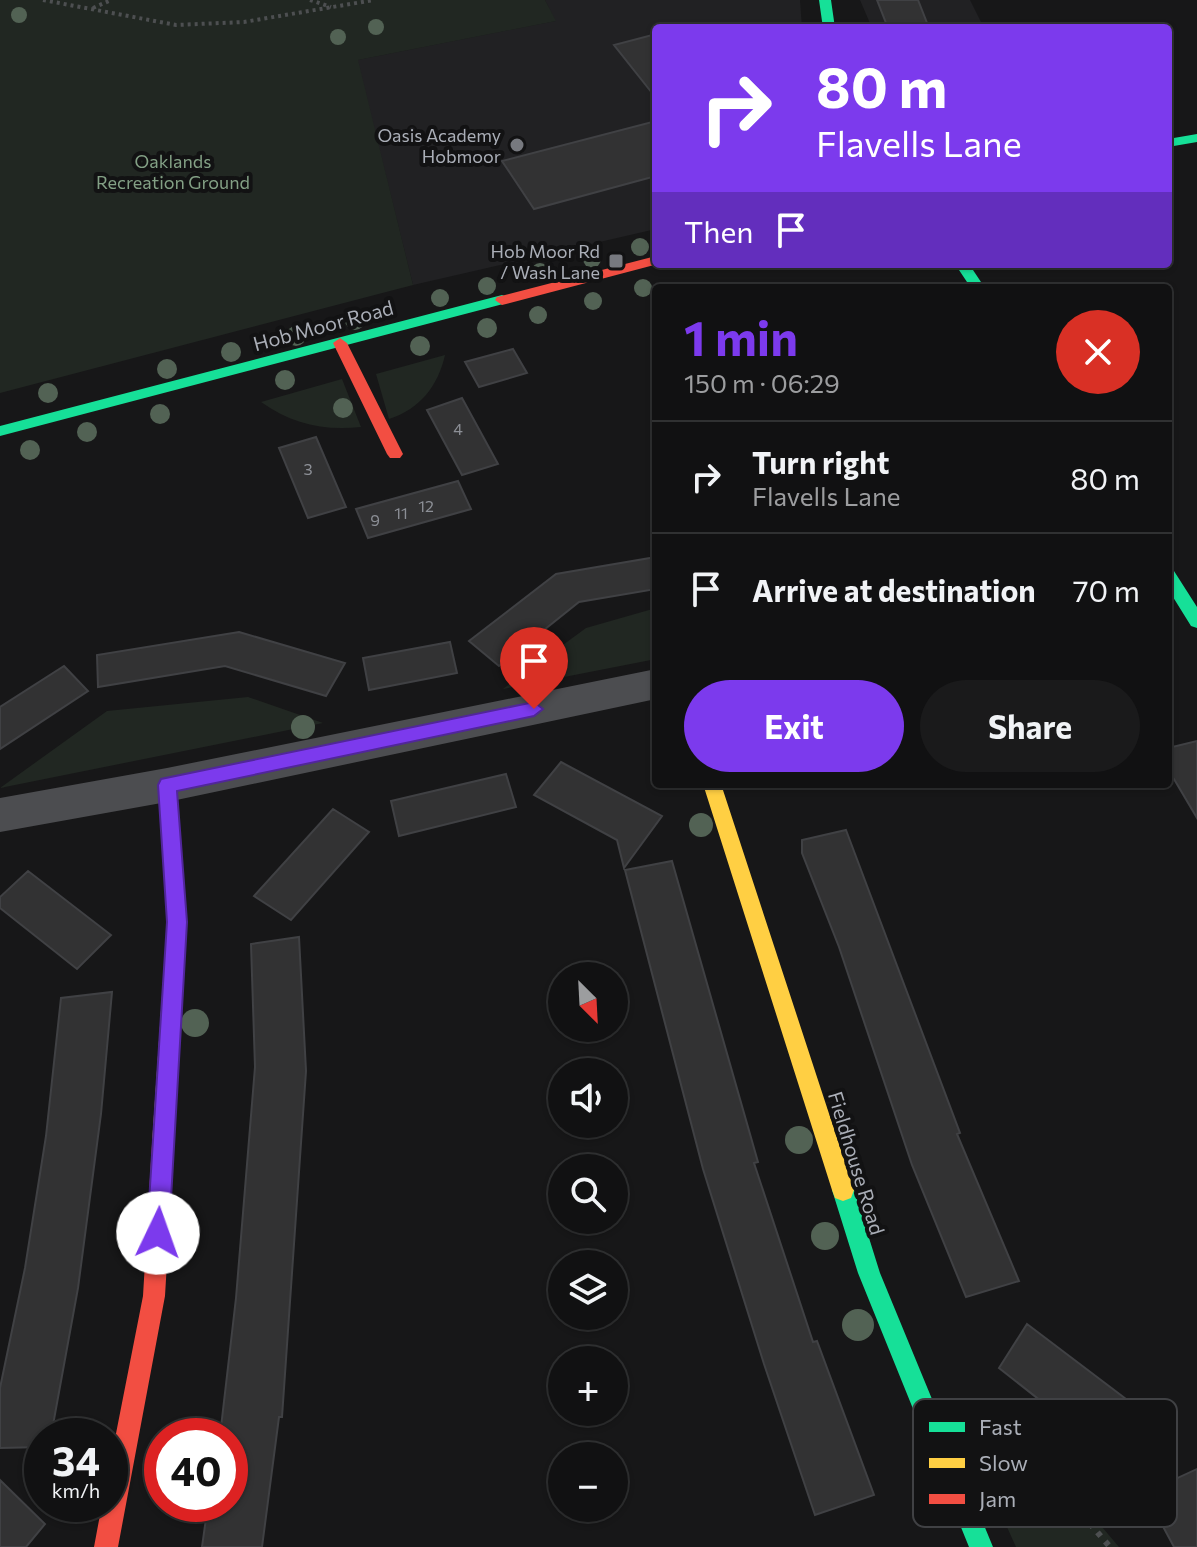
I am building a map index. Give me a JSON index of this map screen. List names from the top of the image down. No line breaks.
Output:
{"streets":{"street":["Hob Moor Road","Fieldhouse Road"]},"parks":["Oaklands Recreation Ground"],"places":{"other":["Oasis Academy Hobmoor"],"transit":["Hob Moor Rd / Wash Lane"]},"house_numbers":["4","3","12","11","9"],"legend":["Fast","Slow","Jam"],"north":"bottom right","page":{"turn":["80 m","Flavells Lane"],"then":"Then","heading":["1 min","150 m · 06:29"],"list":[{"name":"Turn right","note":"Flavells Lane","value":"80 m"},{"name":"Arrive at destination","value":"70 m"}],"buttons":["Exit","Share"],"map_buttons":["+","−"],"speed":"34 km/h","limit":"40"}}
